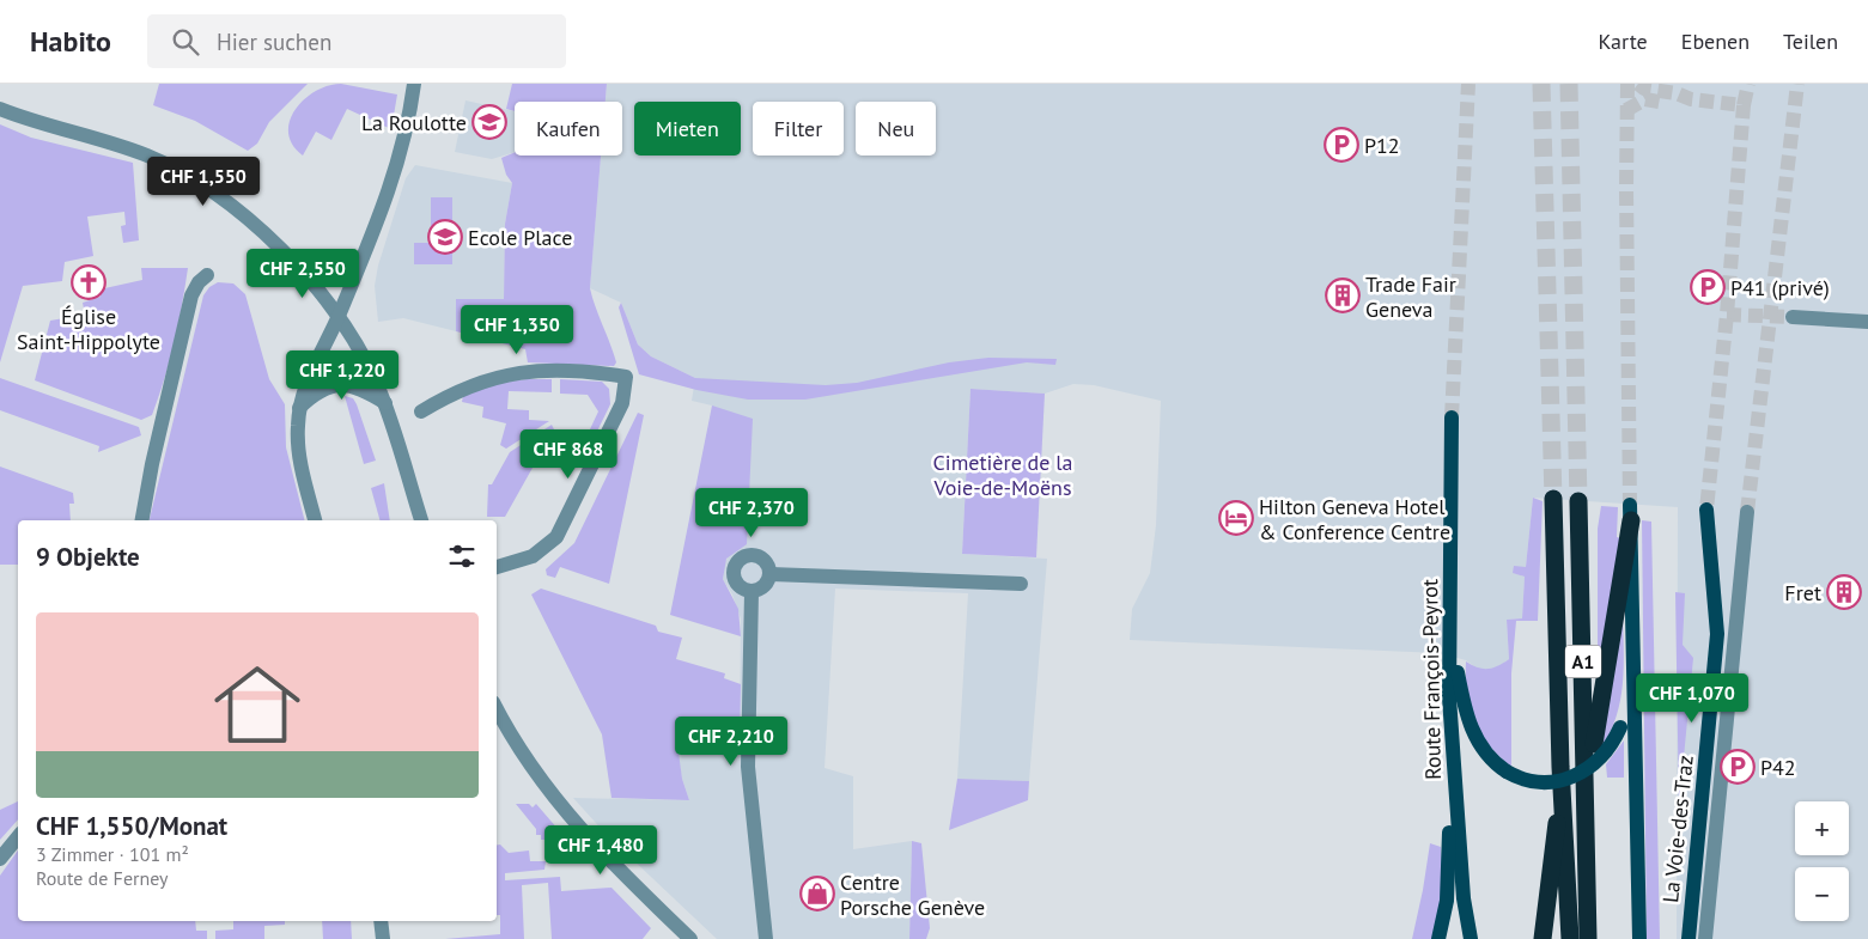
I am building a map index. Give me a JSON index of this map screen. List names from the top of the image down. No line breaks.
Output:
{"streets":{"highway":["A1"],"main road":["Route François-Peyrot","La Voie-des-Traz"]},"parks":["Cimetière de la Voie-de-Moëns"],"places":{"school or university":["La Roulotte","Ecole Place"],"parking":["P12","P41 (privé)","P42"],"church":["Église Saint-Hippolyte"],"building":["Trade Fair Geneva","Fret"],"hotel":["Hilton Geneva Hotel & Conference Centre"],"shop":["Centre Porsche Genève"]},"page":{"header":"Habito","search":"Hier suchen","nav":["Karte","Ebenen","Teilen"],"chip":["Kaufen","Mieten","Filter","Neu"],"price":["CHF 1,550","CHF 2,550","CHF 1,350","CHF 1,220","CHF 868","CHF 2,370","CHF 1,070","CHF 2,210","CHF 1,480"],"heading":"9 Objekte","list":[{"name":"CHF 1,550/Monat","note":"3 Zimmer · 101 m² · Route de Ferney"}],"map_buttons":["+","−"]}}
